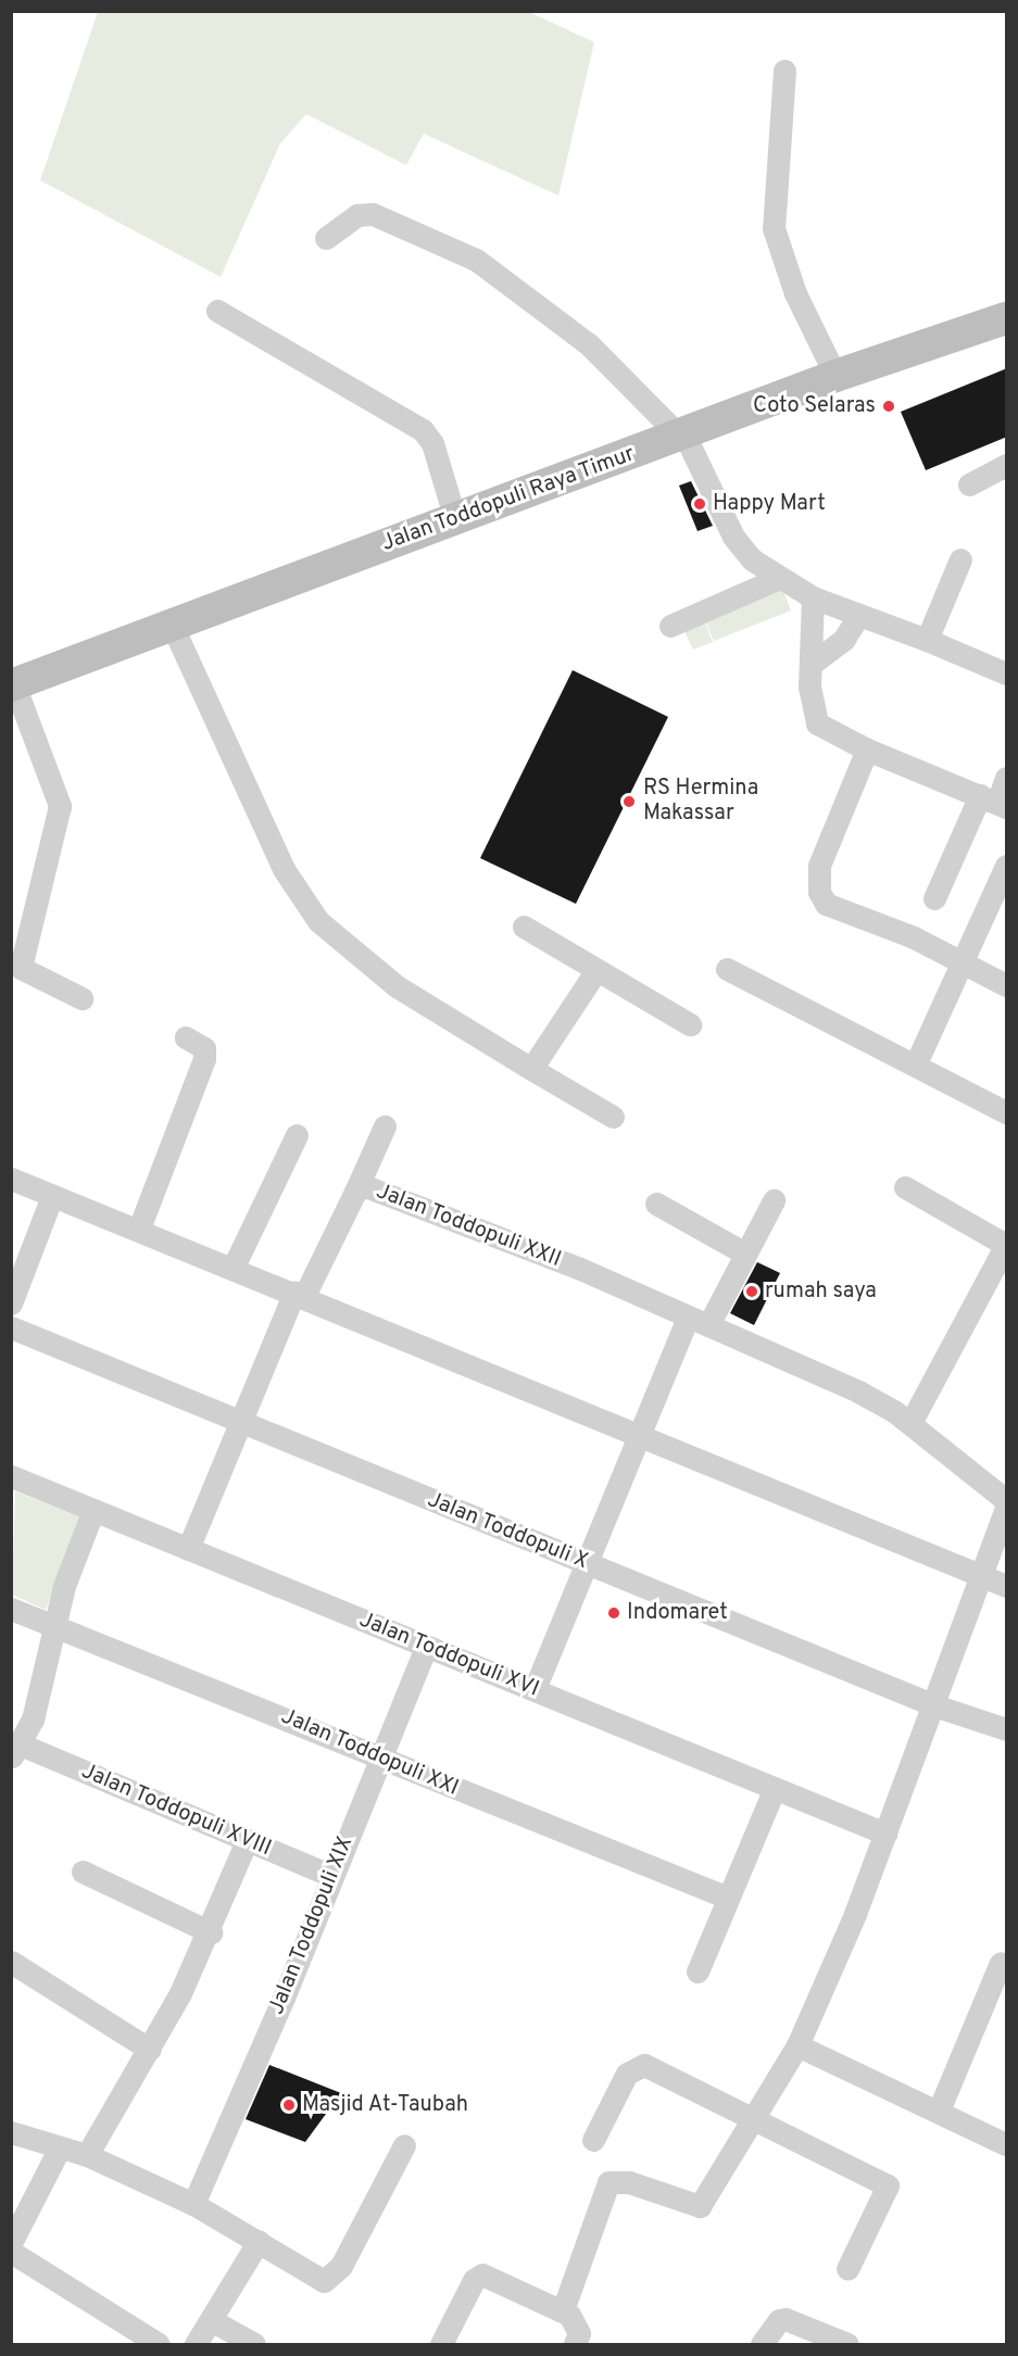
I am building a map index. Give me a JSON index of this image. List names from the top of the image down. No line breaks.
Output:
{"streets":{"main road":["Jalan Toddopuli Raya Timur"],"street":["Jalan Toddopuli XXII","Jalan Toddopuli X","Jalan Toddopuli XVI","Jalan Toddopuli XXI","Jalan Toddopuli XVIII","Jalan Toddopuli XIX"]},"crossings":[["Jalan Toddopuli XXII","Jalan Toddopuli X"],["Jalan Toddopuli XXII","Jalan Toddopuli XVI"],["Jalan Toddopuli XVI","Jalan Toddopuli XIX"],["Jalan Toddopuli XXI","Jalan Toddopuli XIX"],["Jalan Toddopuli XVIII","Jalan Toddopuli XIX"]],"places":["Coto Selaras","Happy Mart","RS Hermina Makassar","rumah saya","Indomaret","Masjid At-Taubah"]}
